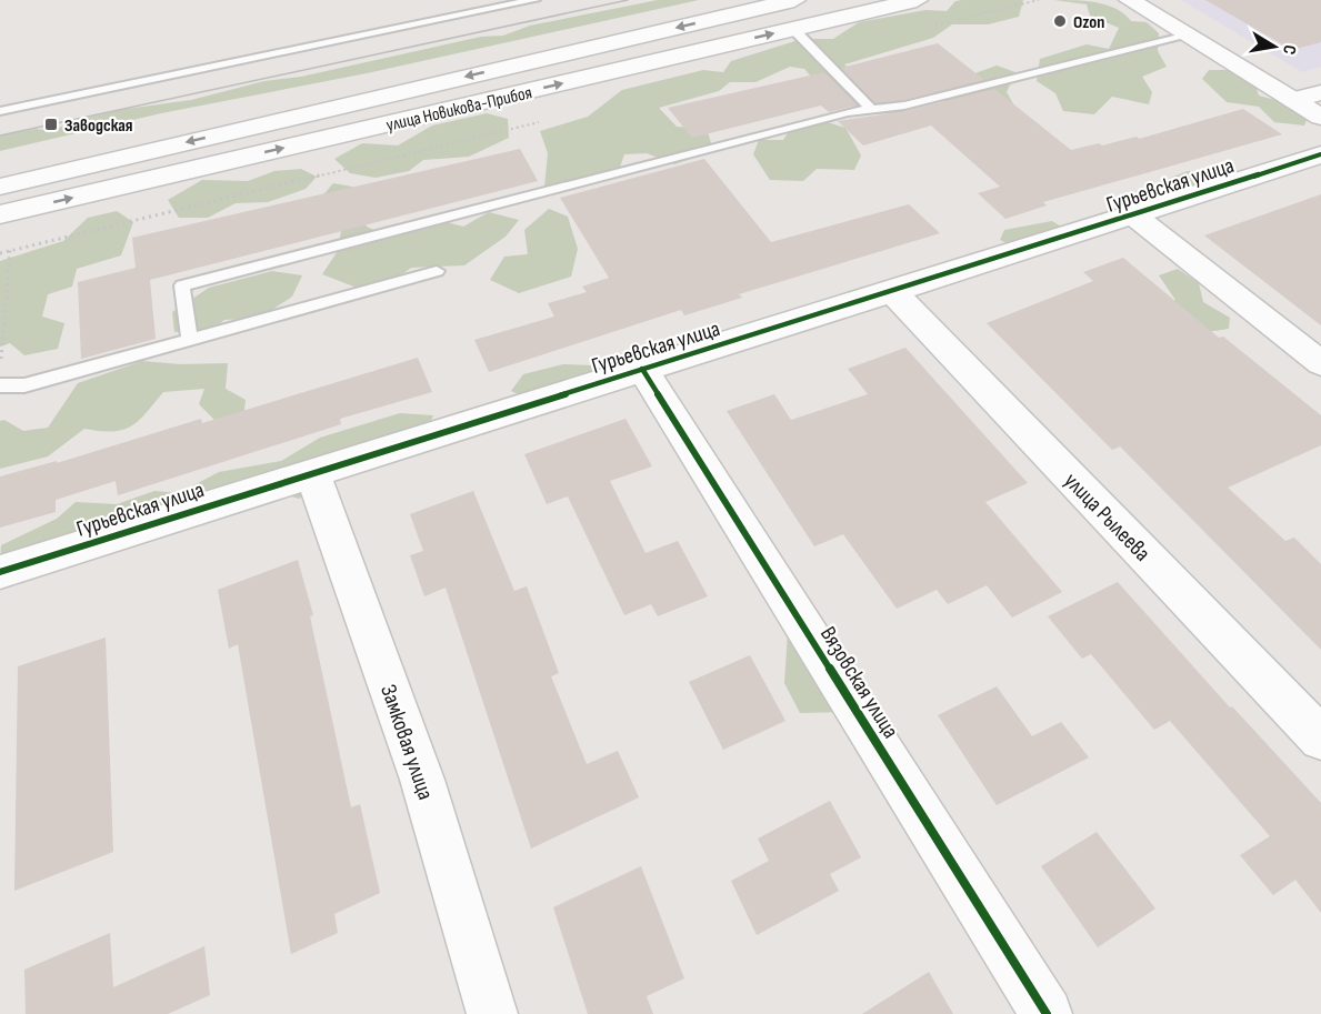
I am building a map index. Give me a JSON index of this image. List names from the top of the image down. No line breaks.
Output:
{"streets":{"street":["улица Новикова-Прибоя","Гурьевская улица","улица Рылеева","Вязовская улица","Замковая улица"]},"crossings":[["Гурьевская улица","улица Рылеева"],["Гурьевская улица","Вязовская улица"],["Гурьевская улица","Замковая улица"]],"places":{"other":["Ozon"],"transit":["Заводская"]},"north":"right"}
